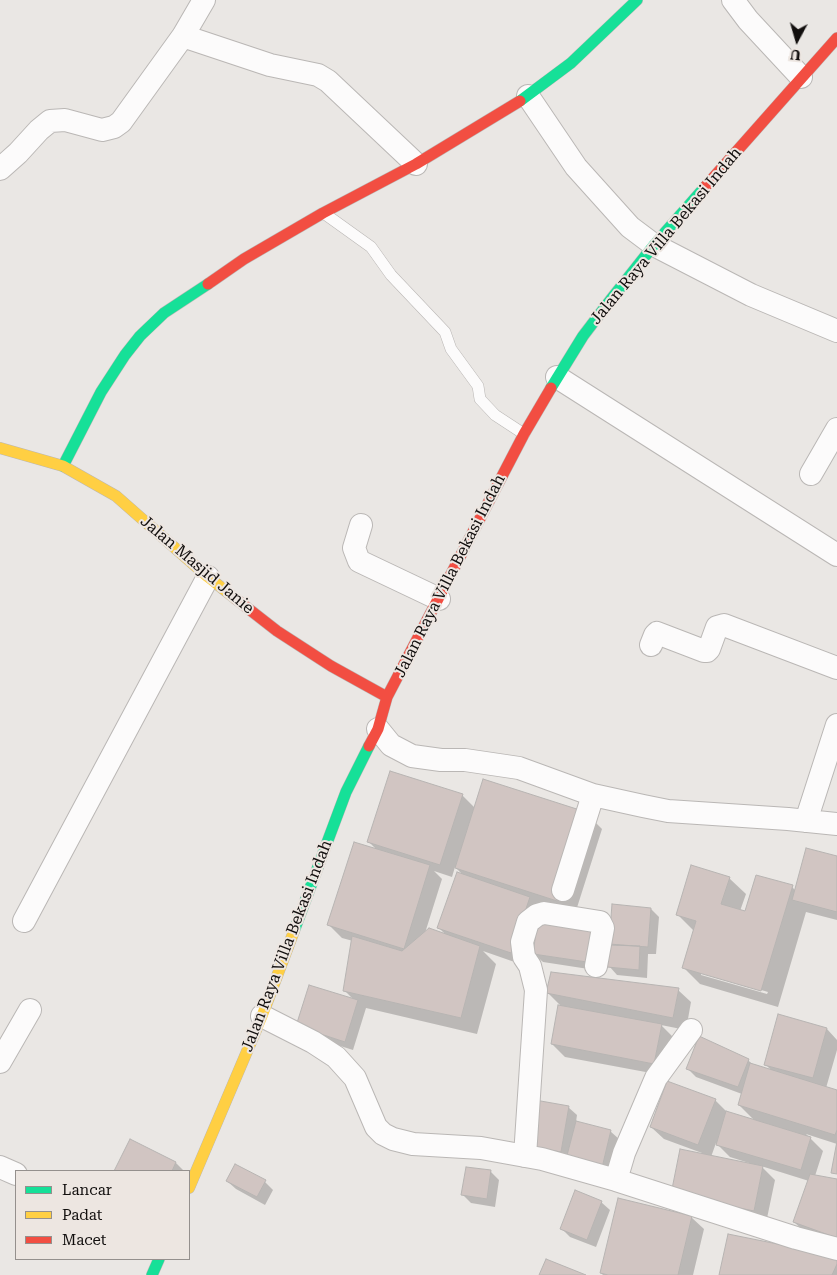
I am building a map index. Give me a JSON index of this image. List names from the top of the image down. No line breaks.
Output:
{"streets":{"main road":["Jalan Raya Villa Bekasi Indah","Jalan Masjid Janie"]},"crossings":[["Jalan Raya Villa Bekasi Indah","Jalan Masjid Janie"]],"legend":["Lancar","Padat","Macet"],"north":"bottom"}
